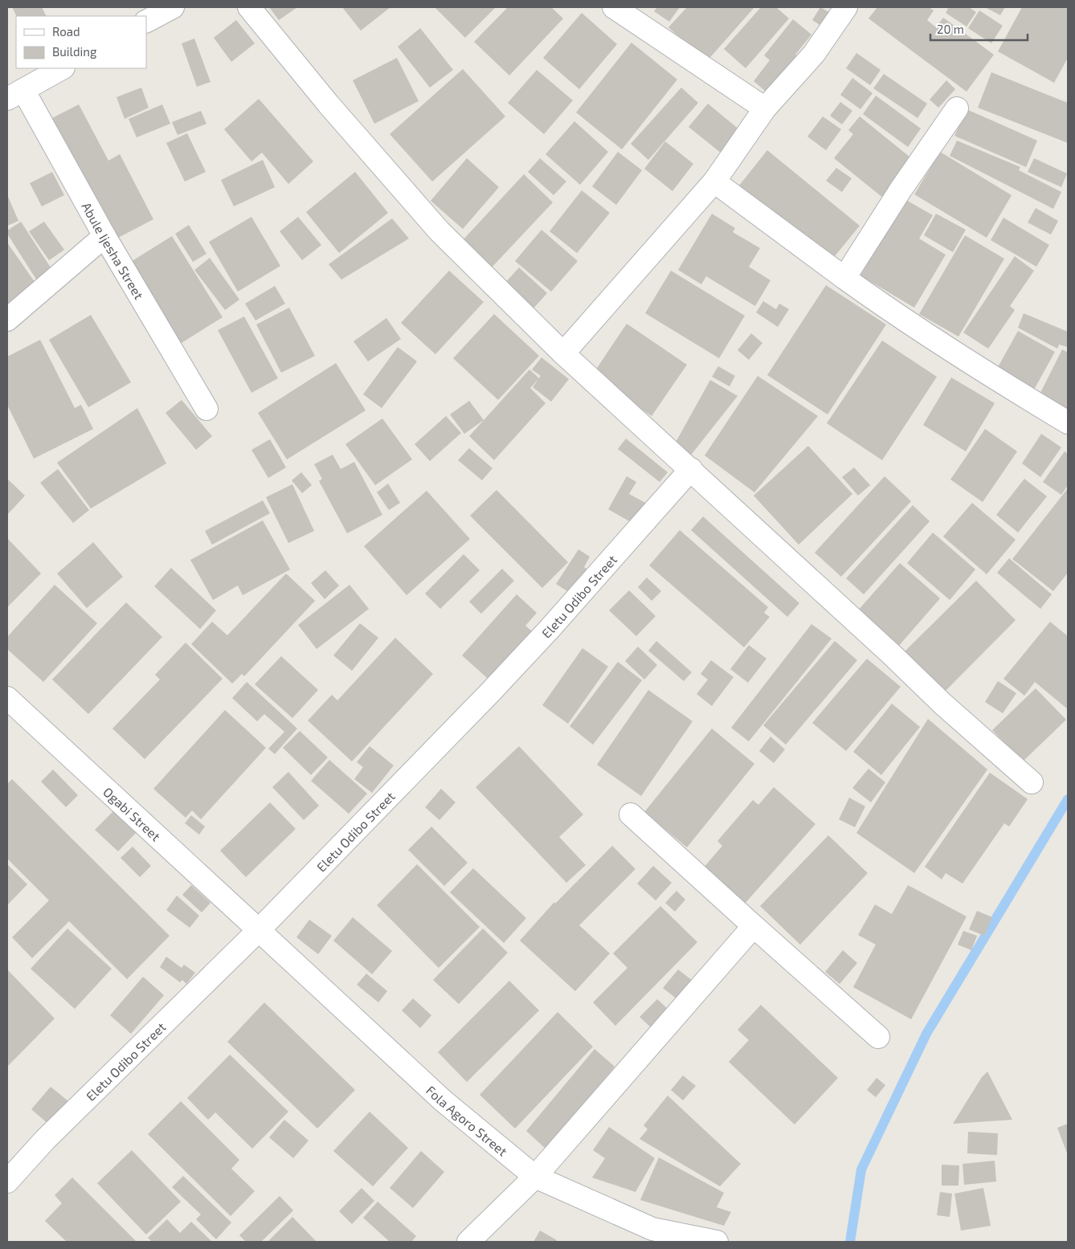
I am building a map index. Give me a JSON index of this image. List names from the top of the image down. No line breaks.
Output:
{"streets":{"street":["Abule Ijesha Street","Eletu Odibo Street","Ogabi Street","Fola Agoro Street"]},"crossings":[["Eletu Odibo Street","Ogabi Street"],["Eletu Odibo Street","Fola Agoro Street"],["Ogabi Street","Fola Agoro Street"]],"legend":["Road","Building"],"scale_bar":"20 m"}
